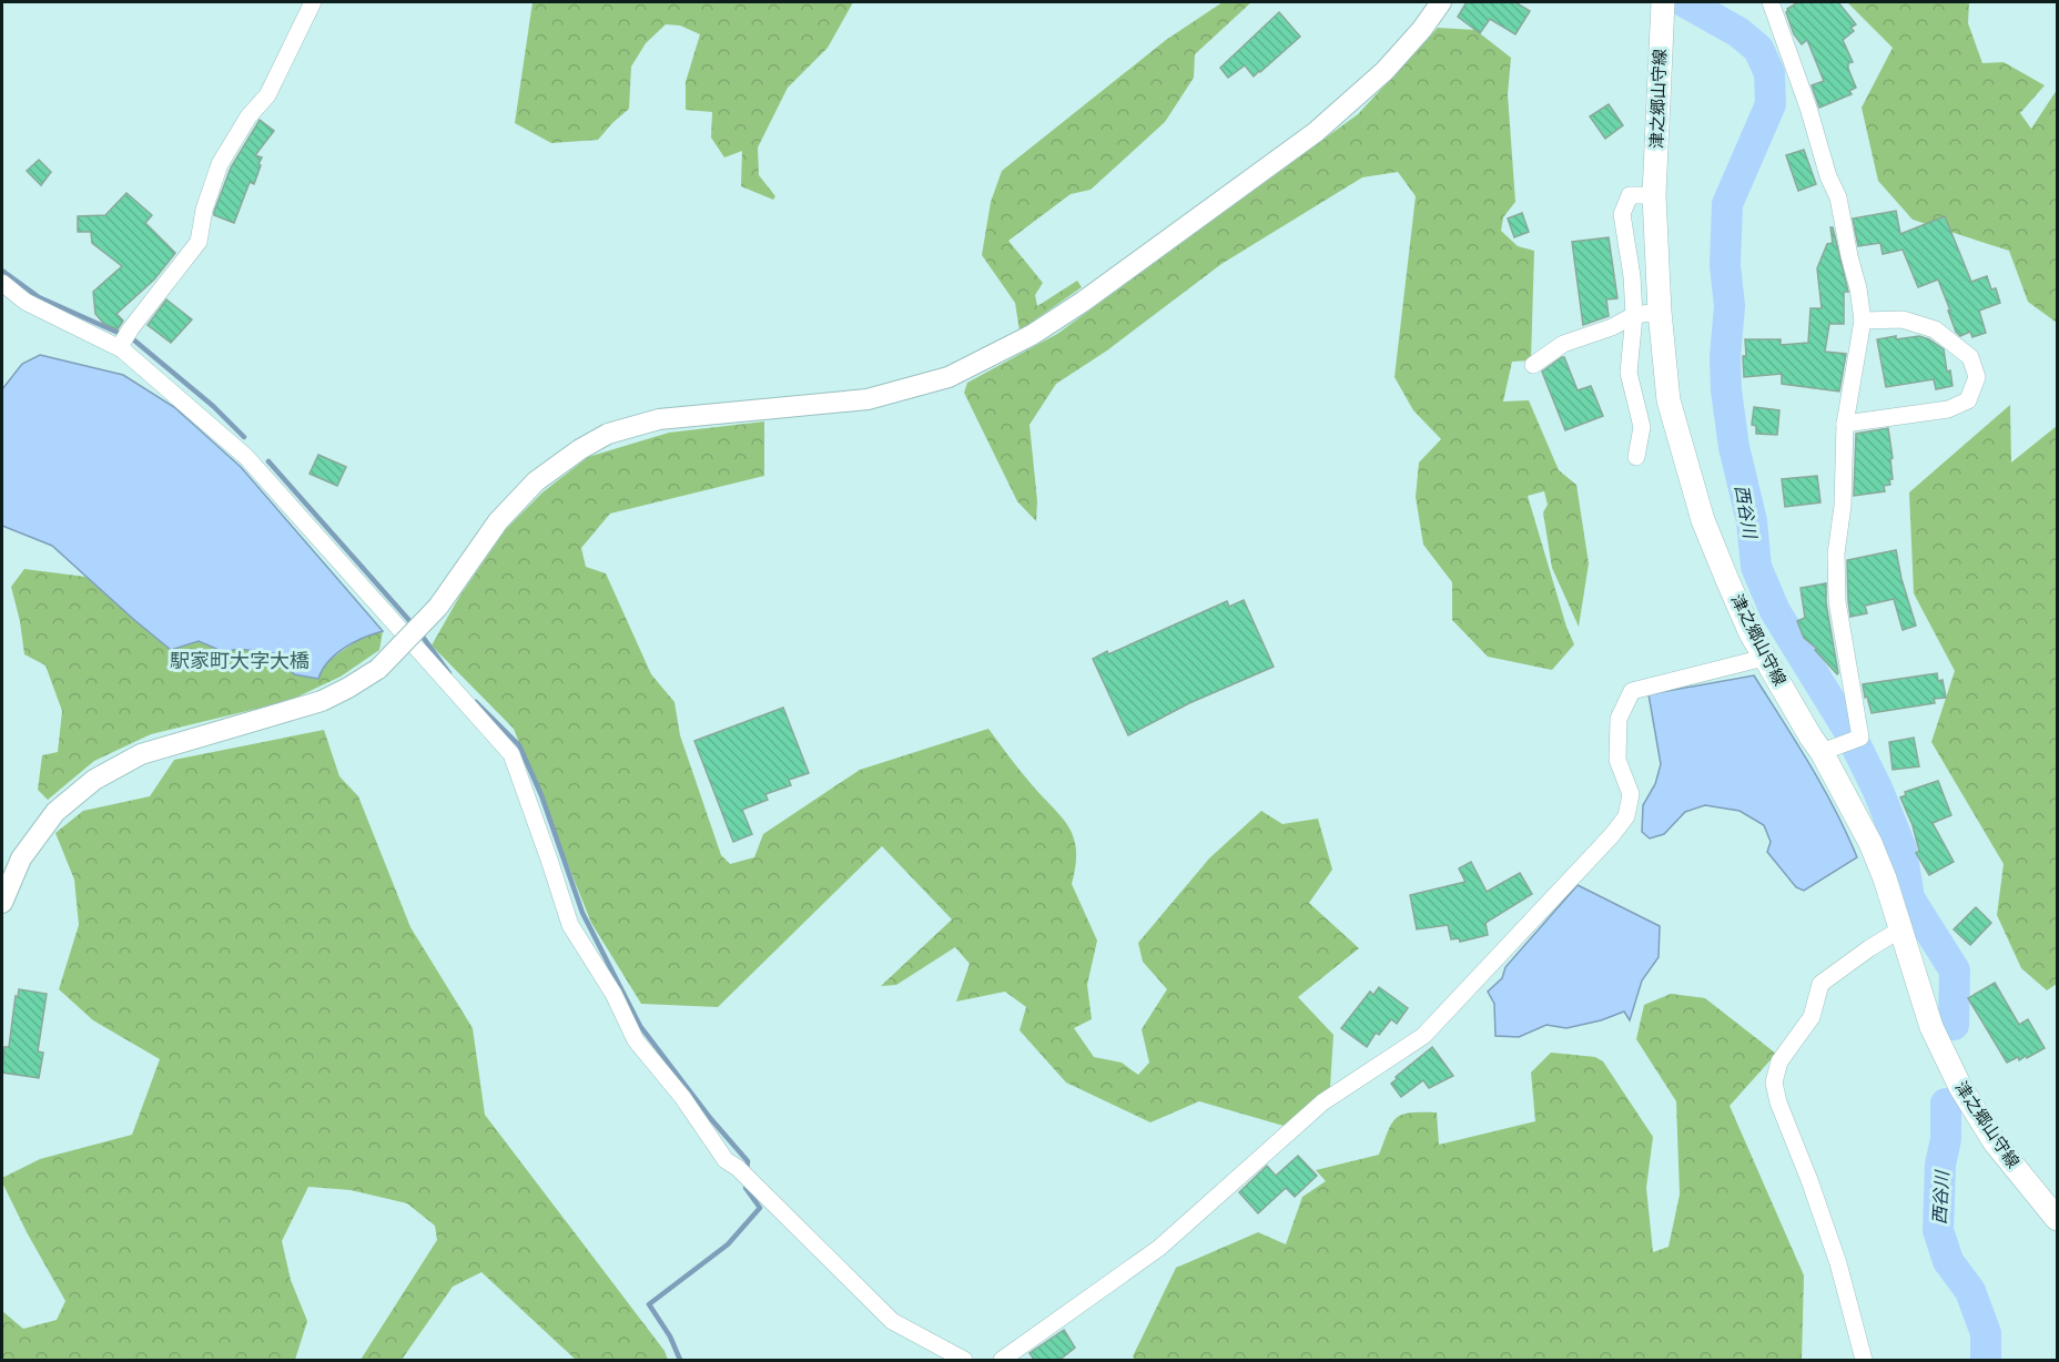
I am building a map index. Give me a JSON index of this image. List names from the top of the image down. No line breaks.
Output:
{"streets":{"main road":["津之郷山守線"]},"districts":["駅家町大字大橋"],"water":["西谷川"]}
